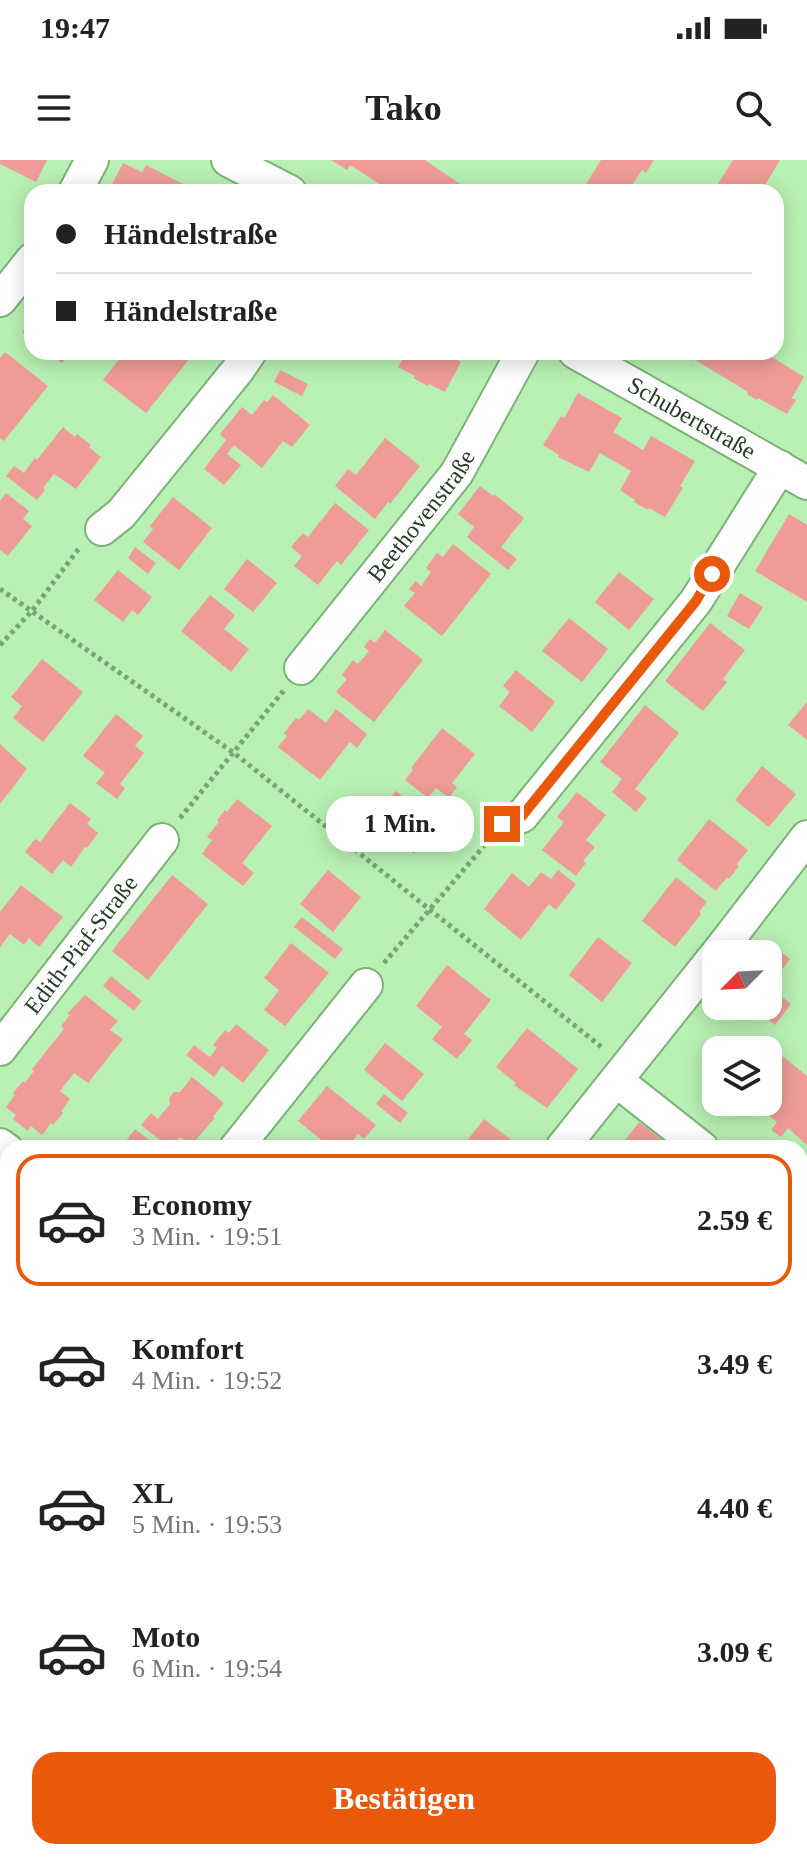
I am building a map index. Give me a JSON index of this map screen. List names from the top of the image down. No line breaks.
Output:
{"streets":{"street":["Schubertstraße","Beethovenstraße","Edith-Piaf-Straße"]},"north":"bottom left","page":{"status":"19:47","header":"Tako","banner":["Händelstraße","Händelstraße"],"bubble":"1 Min.","list":[{"name":"Economy","note":"3 Min. · 19:51","value":"2.59 €"},{"name":"Komfort","note":"4 Min. · 19:52","value":"3.49 €"},{"name":"XL","note":"5 Min. · 19:53","value":"4.40 €"},{"name":"Moto","note":"6 Min. · 19:54","value":"3.09 €"}],"buttons":"Bestätigen"}}
